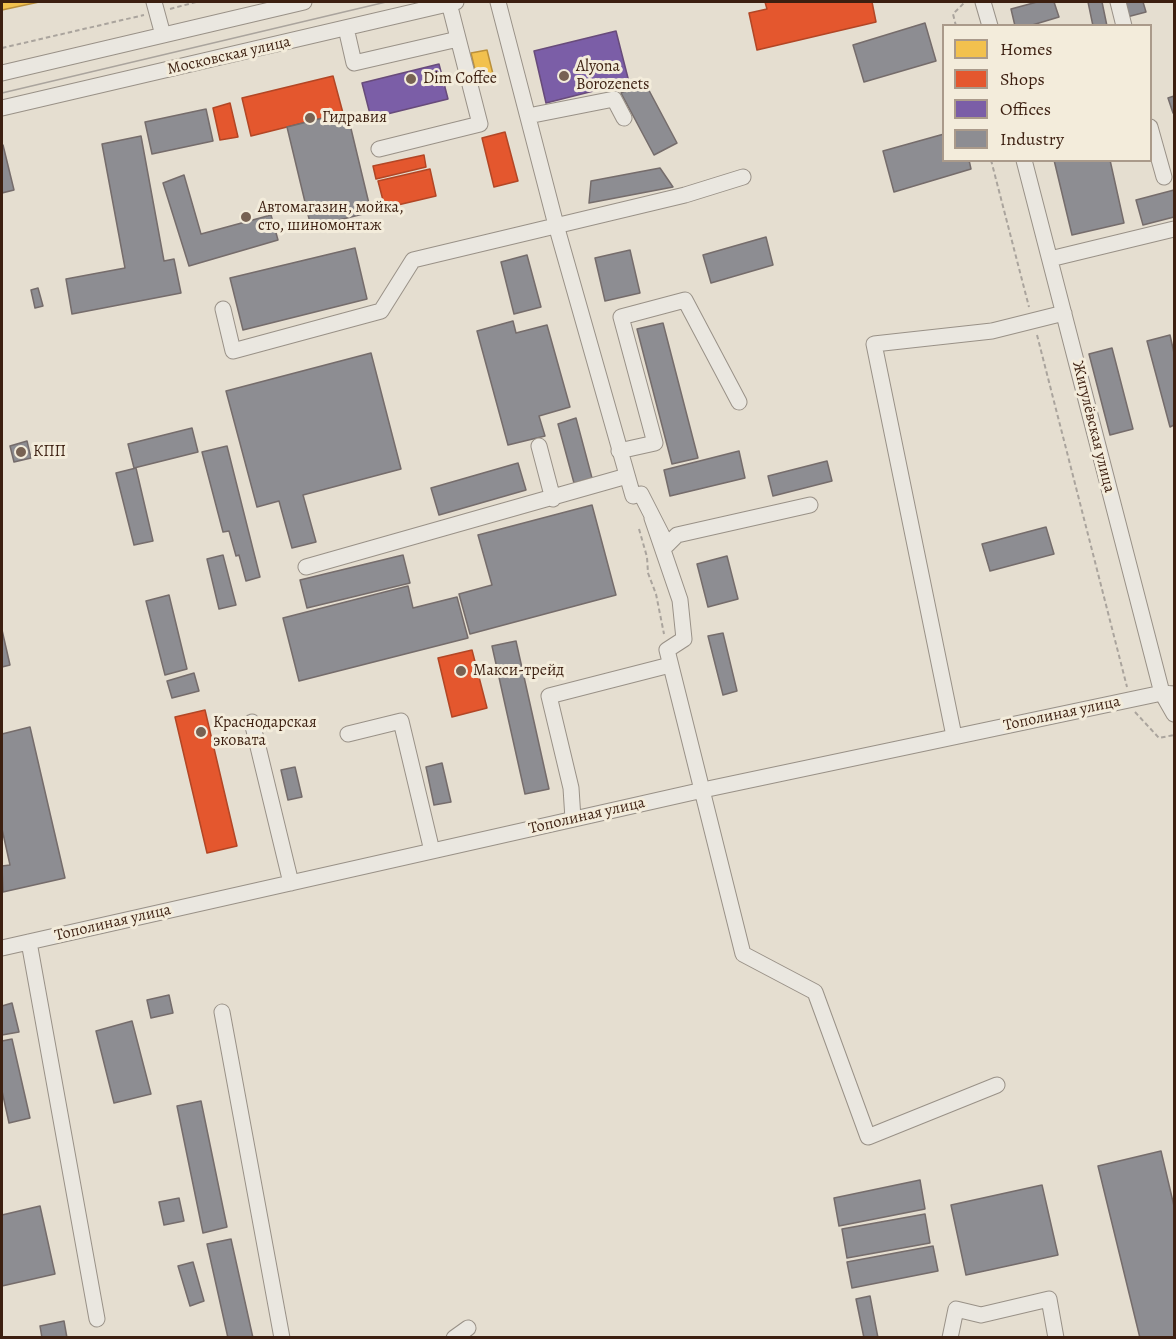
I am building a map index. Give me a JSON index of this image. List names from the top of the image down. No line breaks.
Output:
{"streets":{"street":["Московская улица","Жигулёвская улица","Тополиная улица"]},"crossings":[["Жигулёвская улица","Тополиная улица"]],"places":["Alyona Borozenets","Dim Coffee","Гидравия","Автомагазин, мойка, сто, шиномонтаж","КПП","Макси-трейд","Краснодарская эковата"],"legend":["Homes","Shops","Offices","Industry"]}
